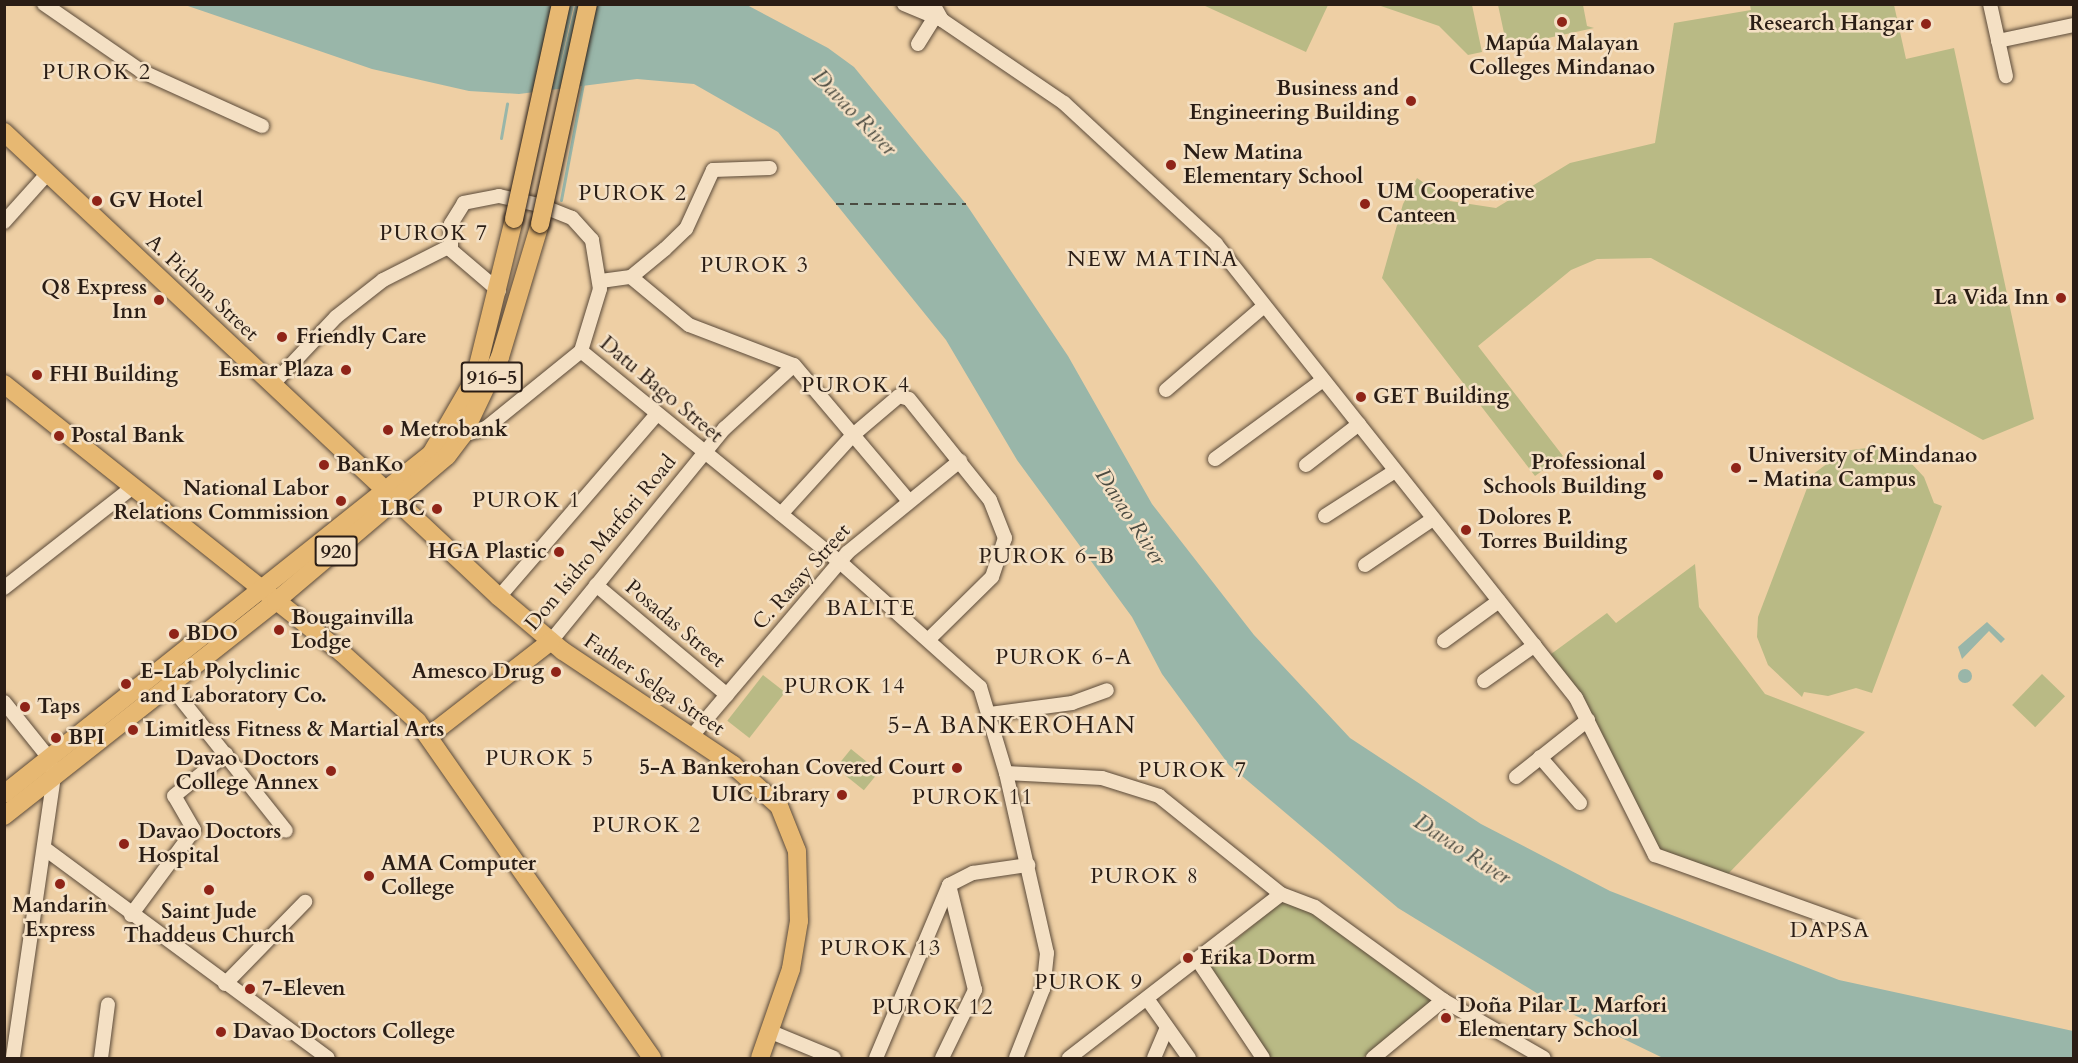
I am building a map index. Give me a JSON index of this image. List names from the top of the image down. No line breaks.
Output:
{"streets":{"main road":["A. Pichon Street","916-5","Don Isidro Marfori Road","920","Father Selga Street"],"street":["Datu Bago Street","C. Rasay Street","Posadas Street"]},"crossings":[["A. Pichon Street","916-5"],["A. Pichon Street","920"],["A. Pichon Street","Father Selga Street"],["916-5","920"],["Datu Bago Street","Don Isidro Marfori Road"],["Datu Bago Street","C. Rasay Street"],["Don Isidro Marfori Road","Posadas Street"],["Don Isidro Marfori Road","Father Selga Street"],["C. Rasay Street","Posadas Street"],["C. Rasay Street","Father Selga Street"]],"districts":["PUROK 2","PUROK 2","PUROK 7","NEW MATINA","PUROK 3","PUROK 4","PUROK 1","PUROK 6-B","BALITE","PUROK 6-A","PUROK 14","5-A BANKEROHAN","PUROK 5","PUROK 7","PUROK 11","PUROK 2","PUROK 8","DAPSA","PUROK 13","PUROK 9","PUROK 12"],"water":["Davao River"],"places":["Mapúa Malayan Colleges Mindanao","Research Hangar","Business and Engineering Building","New Matina Elementary School","GV Hotel","UM Cooperative Canteen","La Vida Inn","Q8 Express Inn","Friendly Care","Esmar Plaza","FHI Building","GET Building","Metrobank","Postal Bank","BanKo","University of Mindanao - Matina Campus","Professional Schools Building","National Labor Relations Commission","LBC","Dolores P. Torres Building","HGA Plastic","Bougainvilla Lodge","BDO","Amesco Drug","E-Lab Polyclinic and Laboratory Co.","Taps","Limitless Fitness & Martial Arts","BPI","5-A Bankerohan Covered Court","Davao Doctors College Annex","UIC Library","Davao Doctors Hospital","AMA Computer College","Mandarin Express","Saint Jude Thaddeus Church","Erika Dorm","7-Eleven","Doña Pilar L. Marfori Elementary School","Davao Doctors College"]}
